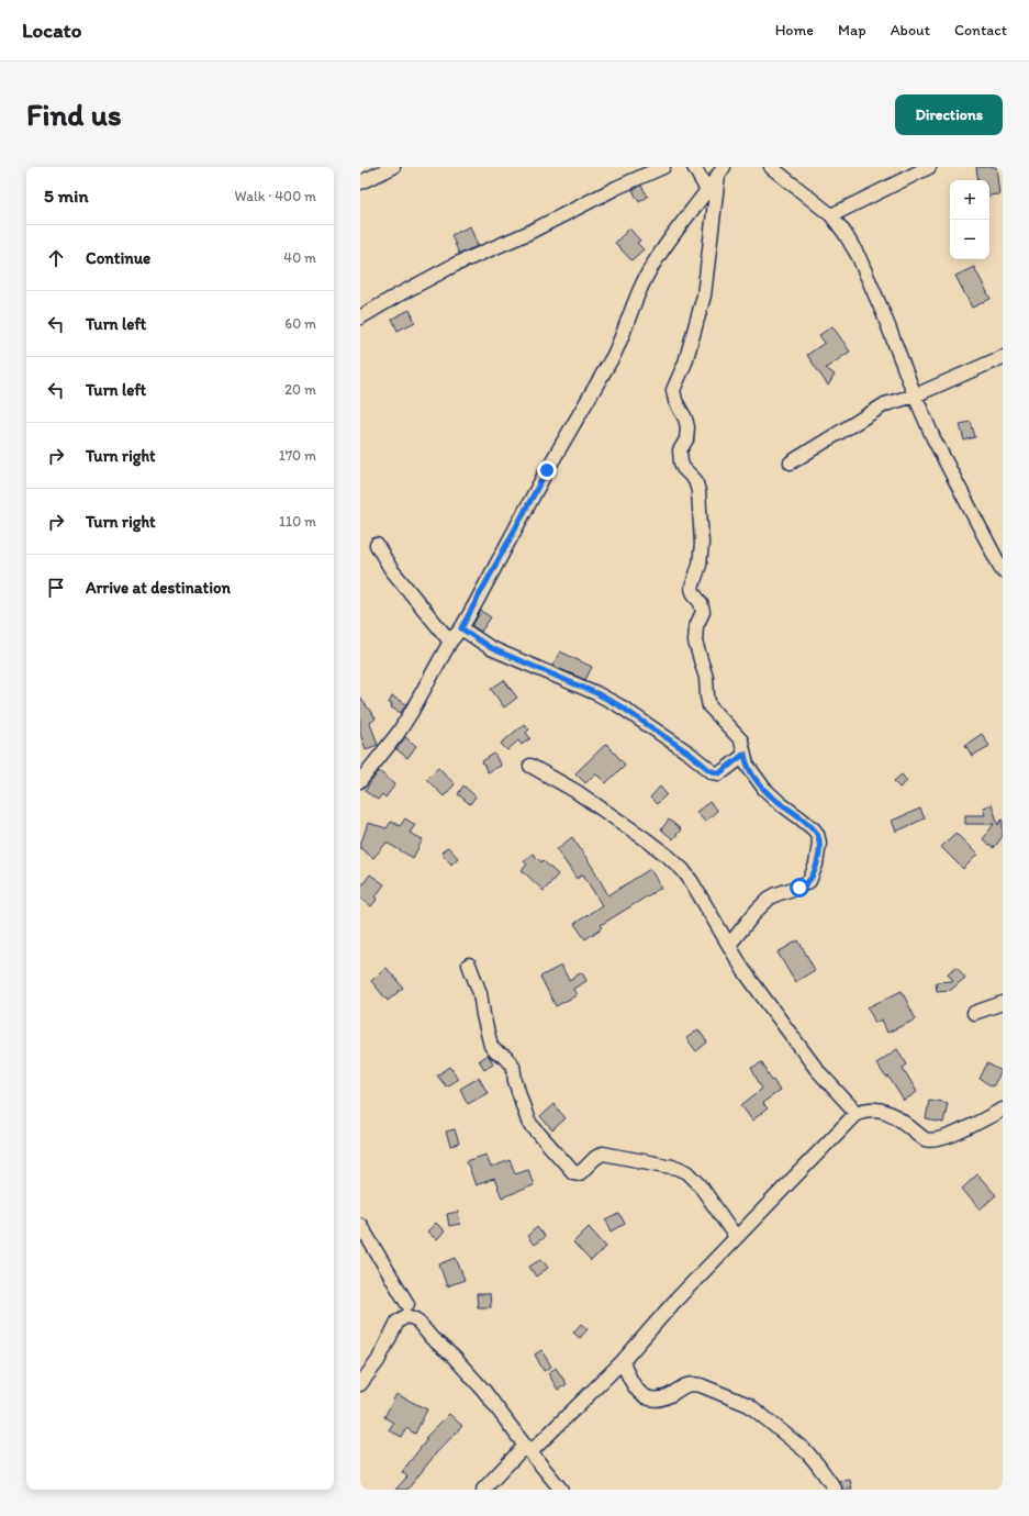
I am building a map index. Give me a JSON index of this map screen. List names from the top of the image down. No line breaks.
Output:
{"page":{"header":"Locato","nav":["Home","Map","About","Contact"],"buttons":"Directions","title":"Find us","heading":["5 min","Walk · 400 m"],"map_buttons":["+","−"],"list":[["Continue","40 m"],["Turn left","60 m"],["Turn left","20 m"],["Turn right","170 m"],["Turn right","110 m"],"Arrive at destination"]}}
